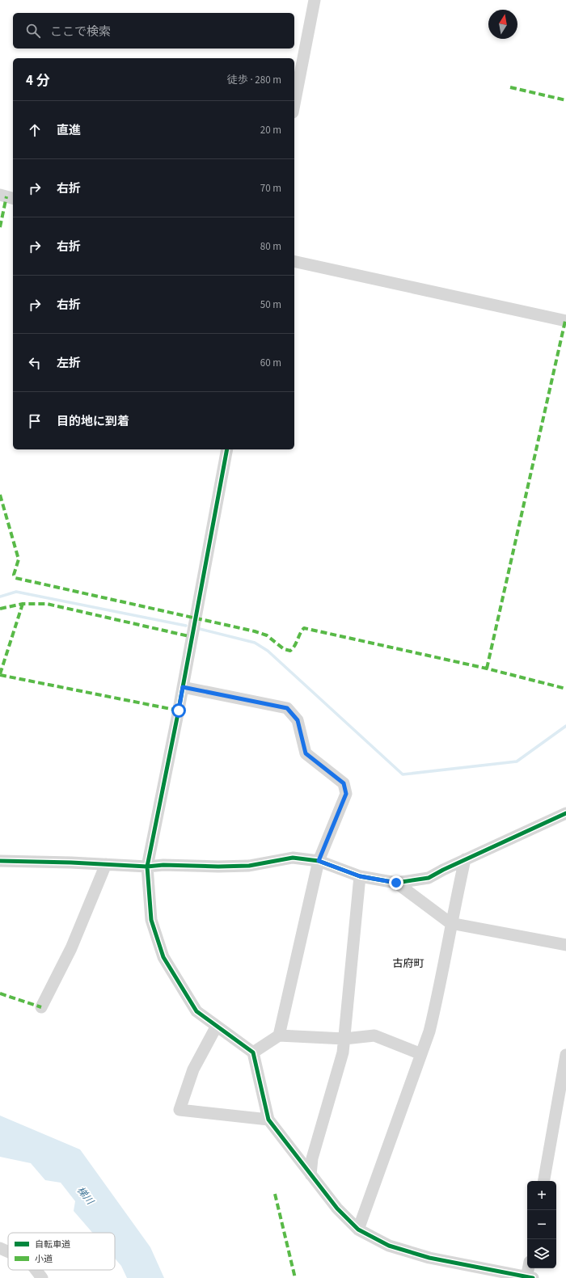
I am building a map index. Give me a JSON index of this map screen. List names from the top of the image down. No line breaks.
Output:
{"districts":["古府町"],"water":["梯川"],"legend":["自転車道","小道"],"north":"top","page":{"search":"ここで検索","heading":["4 分","徒歩 · 280 m"],"list":[["直進","20 m"],["右折","70 m"],["右折","80 m"],["右折","50 m"],["左折","60 m"],"目的地に到着"],"map_buttons":["+","−"]}}
